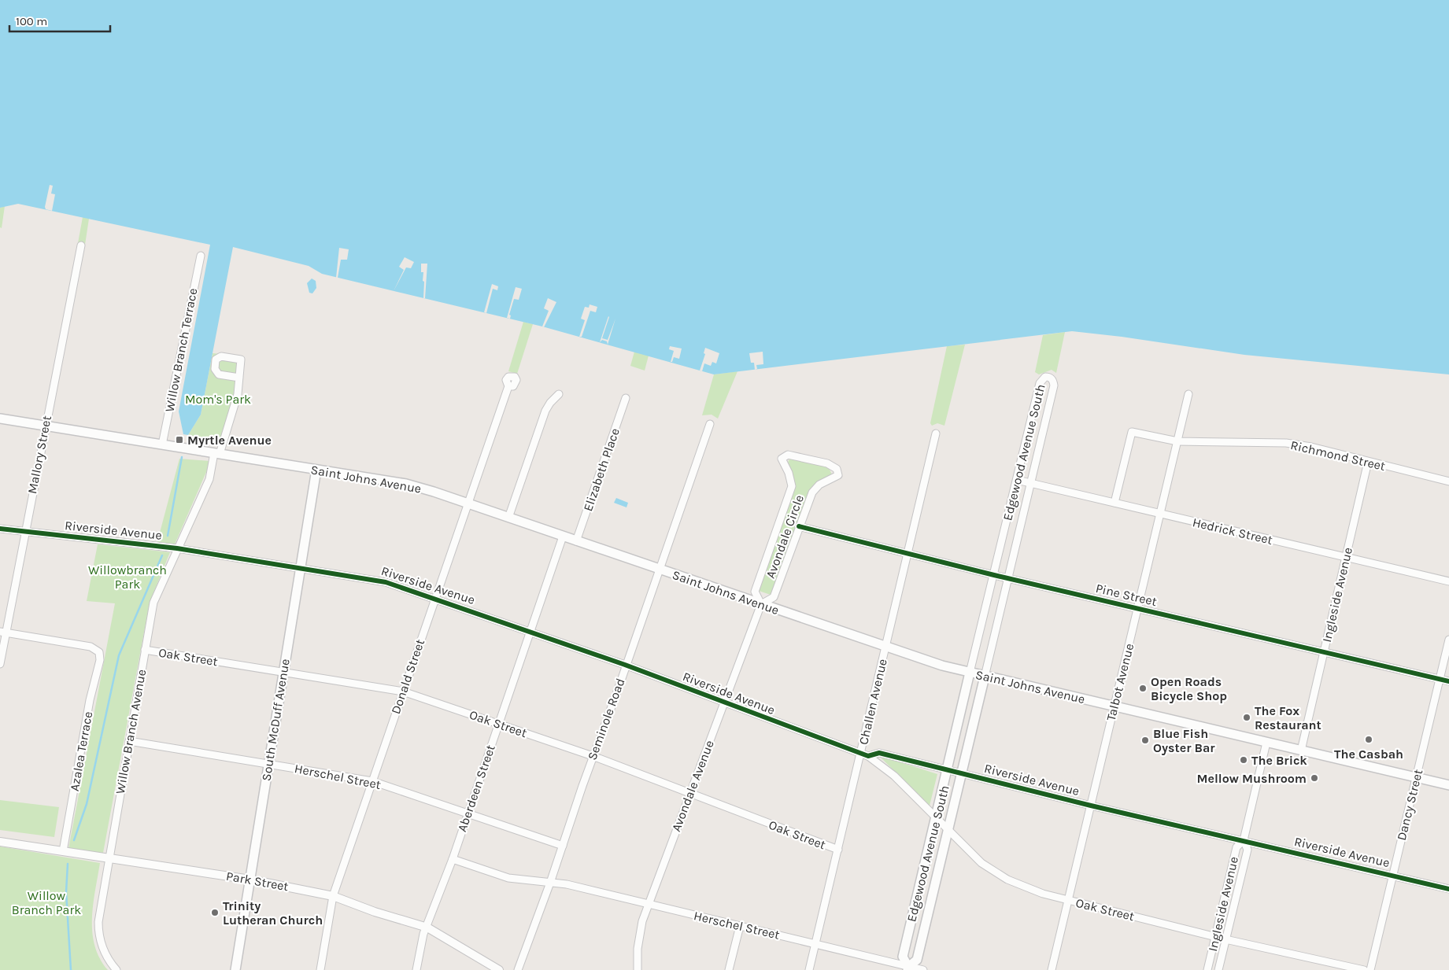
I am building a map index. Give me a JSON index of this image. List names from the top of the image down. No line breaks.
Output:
{"streets":{"main road":["Edgewood Avenue South","Saint Johns Avenue","South McDuff Avenue"],"street":["Willow Branch Terrace","Mallory Street","Richmond Street","Elizabeth Place","Riverside Avenue","Hedrick Street","Avondale Circle","Pine Street","Ingleside Avenue","Oak Street","Donald Street","Talbot Avenue","Challen Avenue","Seminole Road","Willow Branch Avenue","Azalea Terrace","Herschel Street","Avondale Avenue","Aberdeen Street","Dancy Street","Park Street"]},"crossings":[["Willow Branch Terrace","Saint Johns Avenue"],["Edgewood Avenue South","Saint Johns Avenue"],["Edgewood Avenue South","Riverside Avenue"],["Edgewood Avenue South","Hedrick Street"],["Edgewood Avenue South","Pine Street"],["Edgewood Avenue South","Oak Street"],["Edgewood Avenue South","Herschel Street"],["Mallory Street","Saint Johns Avenue"],["Mallory Street","Riverside Avenue"],["Mallory Street","Azalea Terrace"],["Richmond Street","Hedrick Street"],["Richmond Street","Ingleside Avenue"],["Richmond Street","Talbot Avenue"],["Elizabeth Place","Saint Johns Avenue"],["Saint Johns Avenue","Avondale Circle"],["Saint Johns Avenue","Ingleside Avenue"],["Saint Johns Avenue","Donald Street"],["Saint Johns Avenue","Talbot Avenue"],["Saint Johns Avenue","Challen Avenue"],["Saint Johns Avenue","Seminole Road"],["Saint Johns Avenue","South McDuff Avenue"],["Saint Johns Avenue","Willow Branch Avenue"],["Saint Johns Avenue","Avondale Avenue"],["Saint Johns Avenue","Aberdeen Street"],["Saint Johns Avenue","Dancy Street"],["Riverside Avenue","Ingleside Avenue"],["Riverside Avenue","Oak Street"],["Riverside Avenue","Donald Street"],["Riverside Avenue","Talbot Avenue"],["Riverside Avenue","Challen Avenue"],["Riverside Avenue","Seminole Road"],["Riverside Avenue","South McDuff Avenue"],["Riverside Avenue","Willow Branch Avenue"],["Riverside Avenue","Avondale Avenue"],["Riverside Avenue","Aberdeen Street"],["Riverside Avenue","Dancy Street"],["Hedrick Street","Ingleside Avenue"],["Hedrick Street","Talbot Avenue"],["Avondale Circle","Pine Street"],["Avondale Circle","Avondale Avenue"],["Pine Street","Ingleside Avenue"],["Pine Street","Talbot Avenue"],["Pine Street","Challen Avenue"],["Pine Street","Dancy Street"],["Ingleside Avenue","Oak Street"],["Oak Street","Donald Street"],["Oak Street","Talbot Avenue"],["Oak Street","Challen Avenue"],["Oak Street","Seminole Road"],["Oak Street","South McDuff Avenue"],["Oak Street","Willow Branch Avenue"],["Oak Street","Avondale Avenue"],["Oak Street","Aberdeen Street"],["Donald Street","Herschel Street"],["Donald Street","Park Street"],["Challen Avenue","Herschel Street"],["Seminole Road","Herschel Street"],["South McDuff Avenue","Herschel Street"],["South McDuff Avenue","Park Street"],["Willow Branch Avenue","Herschel Street"],["Willow Branch Avenue","Park Street"],["Azalea Terrace","Park Street"],["Herschel Street","Avondale Avenue"],["Herschel Street","Aberdeen Street"],["Aberdeen Street","Park Street"]],"parks":["Mom's Park","Willowbranch Park","Willow Branch Park"],"places":{"transit":["Myrtle Avenue"],"other":["Open Roads Bicycle Shop","The Fox Restaurant","The Casbah","Blue Fish Oyster Bar","The Brick","Mellow Mushroom","Trinity Lutheran Church"]},"scale_bar":"100 m"}
